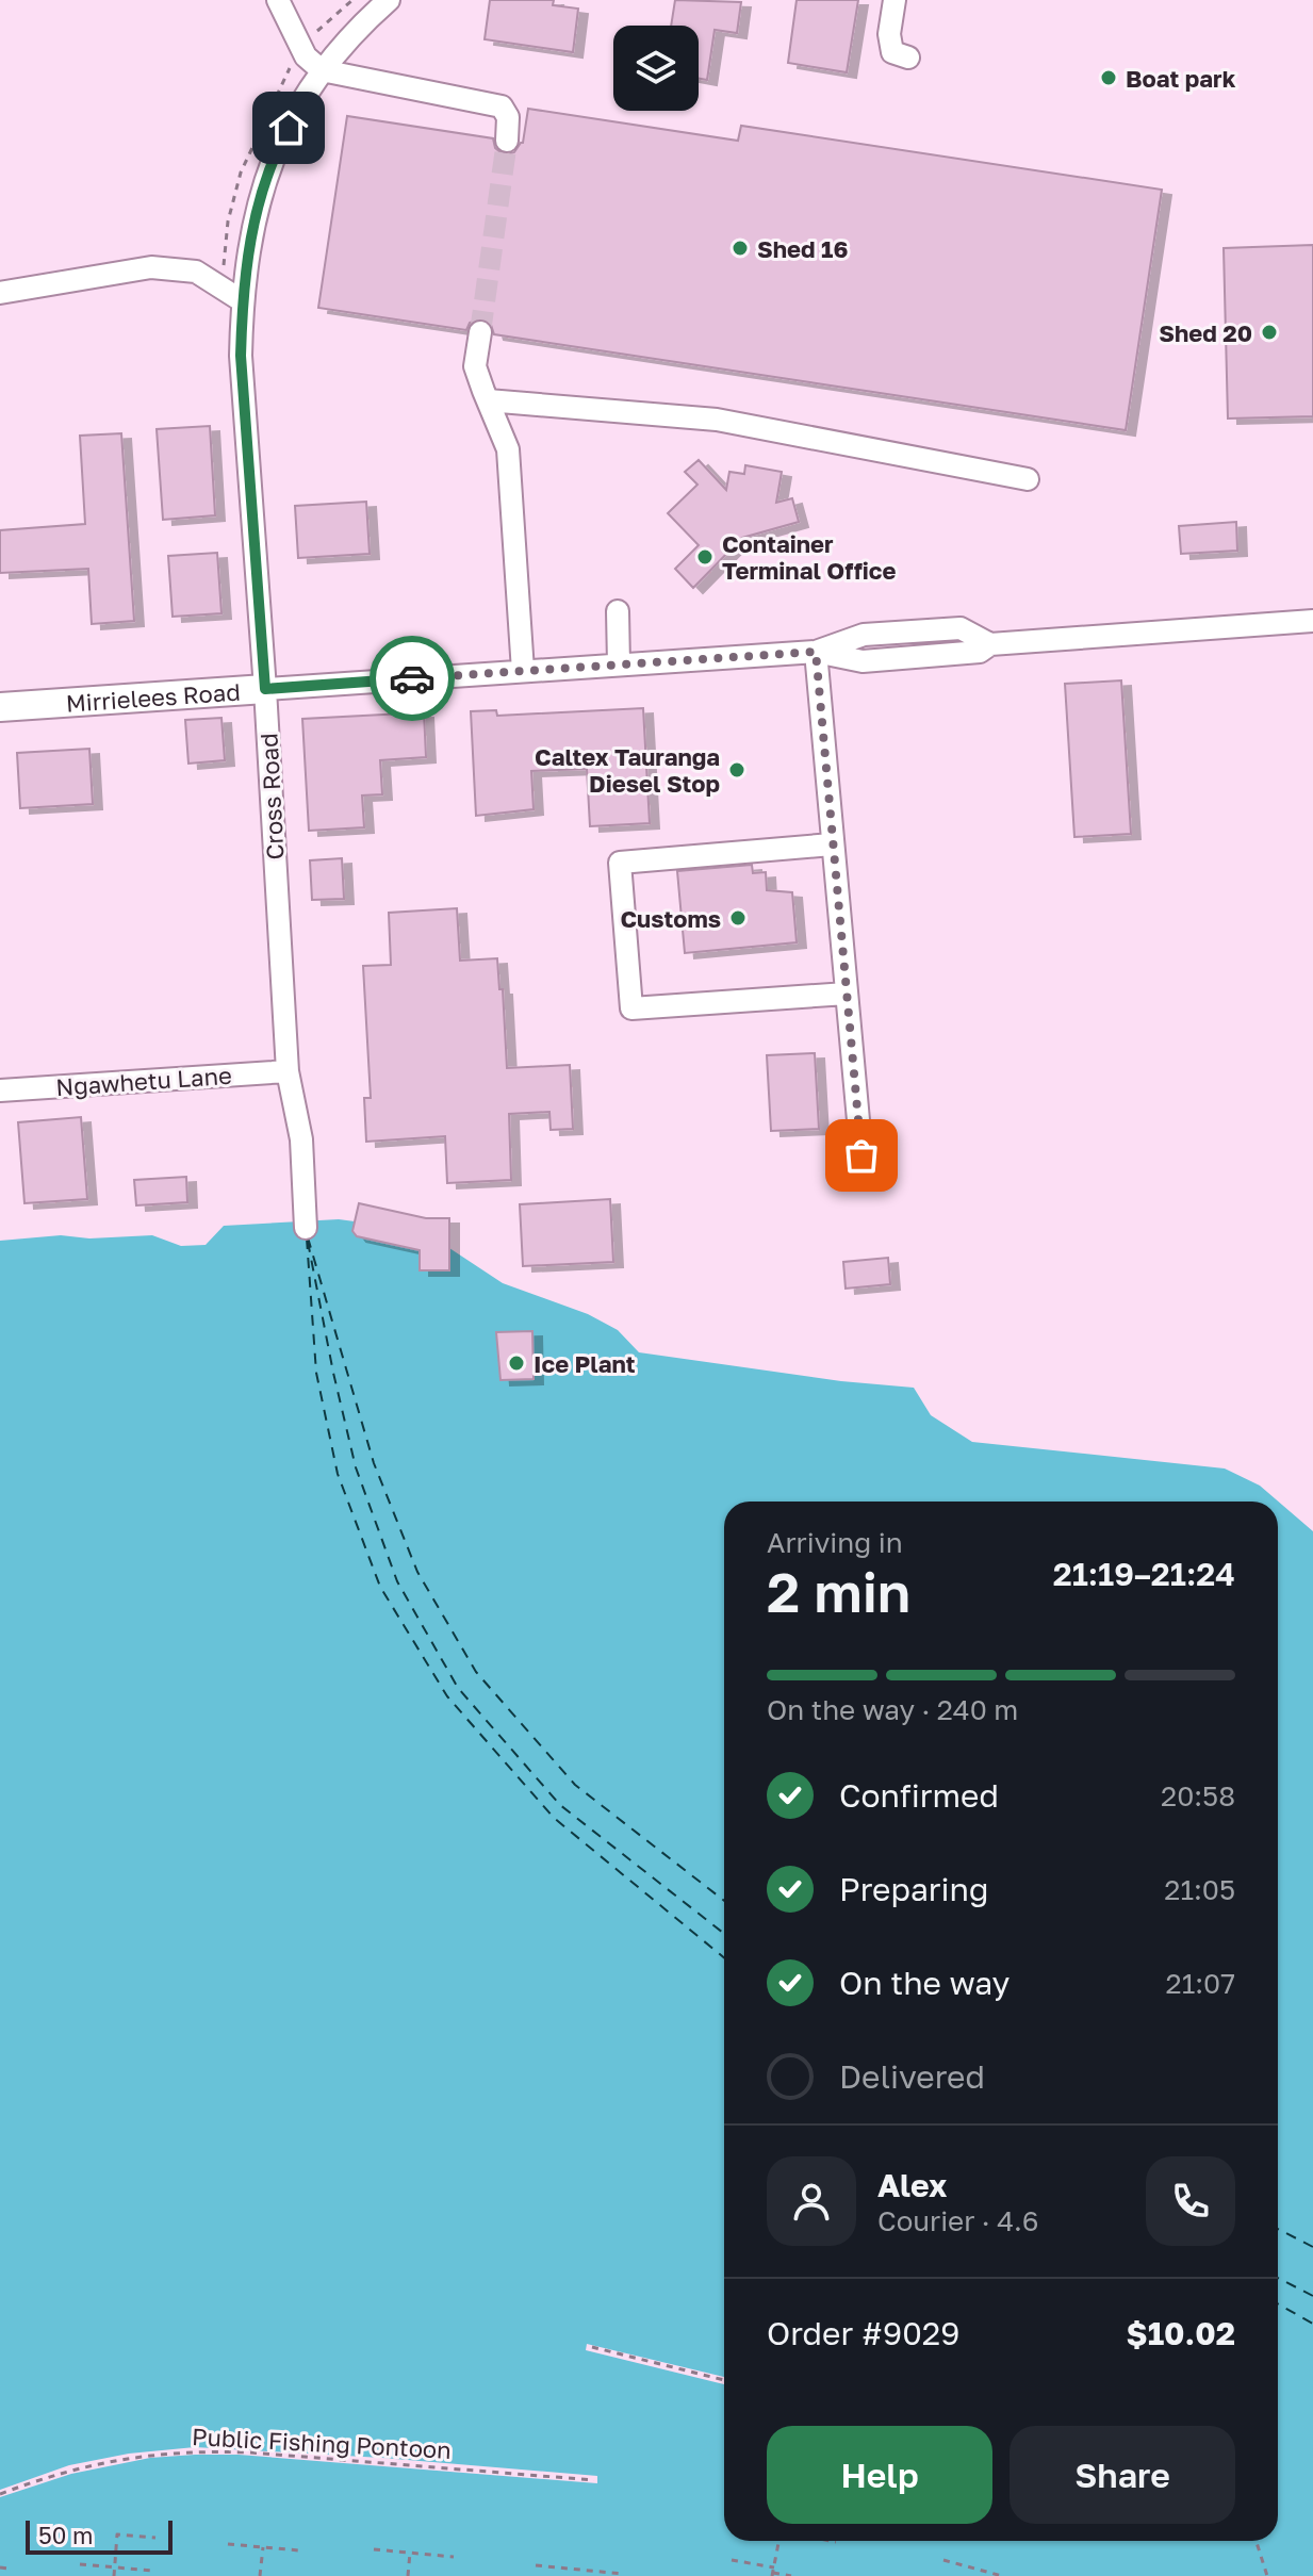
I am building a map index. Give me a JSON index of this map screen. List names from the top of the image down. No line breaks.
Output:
{"streets":{"main road":["Mirrielees Road"],"street":["Cross Road","Ngawhetu Lane"],"path":["Public Fishing Pontoon"]},"crossings":[["Mirrielees Road","Cross Road"],["Cross Road","Ngawhetu Lane"]],"places":["Boat park","Shed 16","Shed 20","Container Terminal Office","Caltex Tauranga Diesel Stop","Customs","Ice Plant"],"scale_bar":"50 m","page":{"heading":["2 min","Arriving in","21:19–21:24"],"panel":["Alex","Courier · 4.6","Order #9029","$10.02"],"bar":"On the way · 240 m","list":[["Confirmed","20:58"],["Preparing","21:05"],["On the way","21:07"],"Delivered"],"buttons":["Help","Share"],"scale":"50 m"}}
